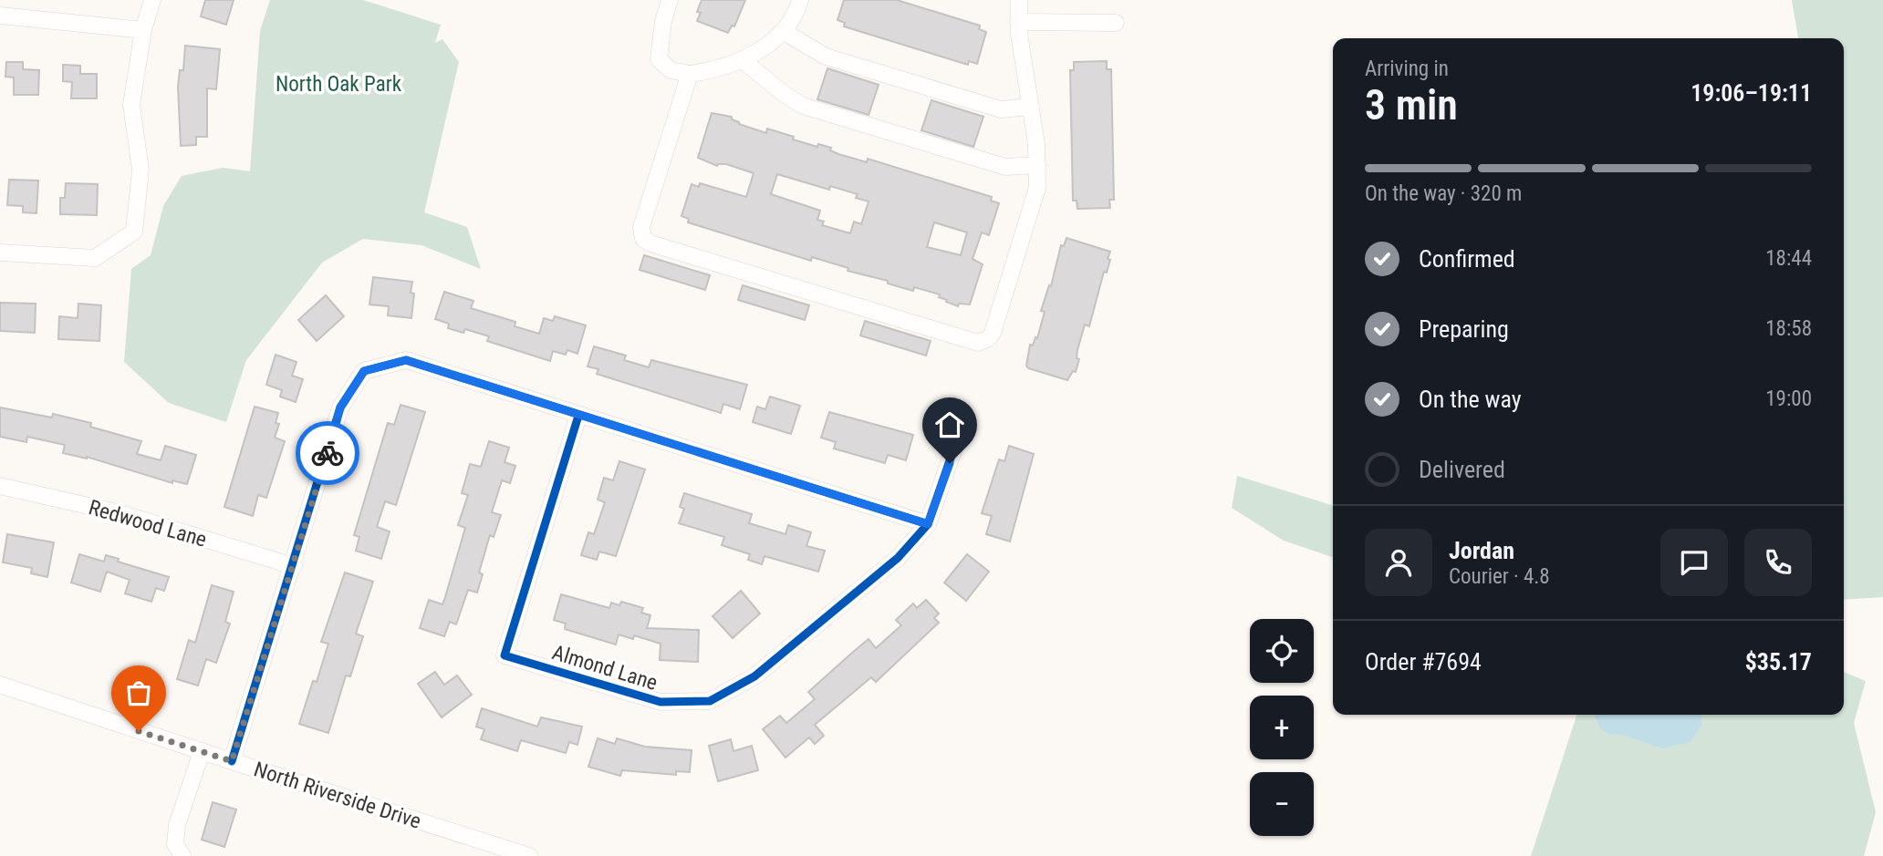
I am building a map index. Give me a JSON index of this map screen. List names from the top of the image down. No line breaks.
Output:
{"streets":{"street":["Redwood Lane","Almond Lane","North Riverside Drive"]},"parks":["North Oak Park"],"page":{"heading":["3 min","Arriving in","19:06–19:11"],"panel":["Jordan","Courier · 4.8","Order #7694","$35.17"],"bar":"On the way · 320 m","list":[["Confirmed","18:44"],["Preparing","18:58"],["On the way","19:00"],"Delivered"],"map_buttons":["+","−"]}}
